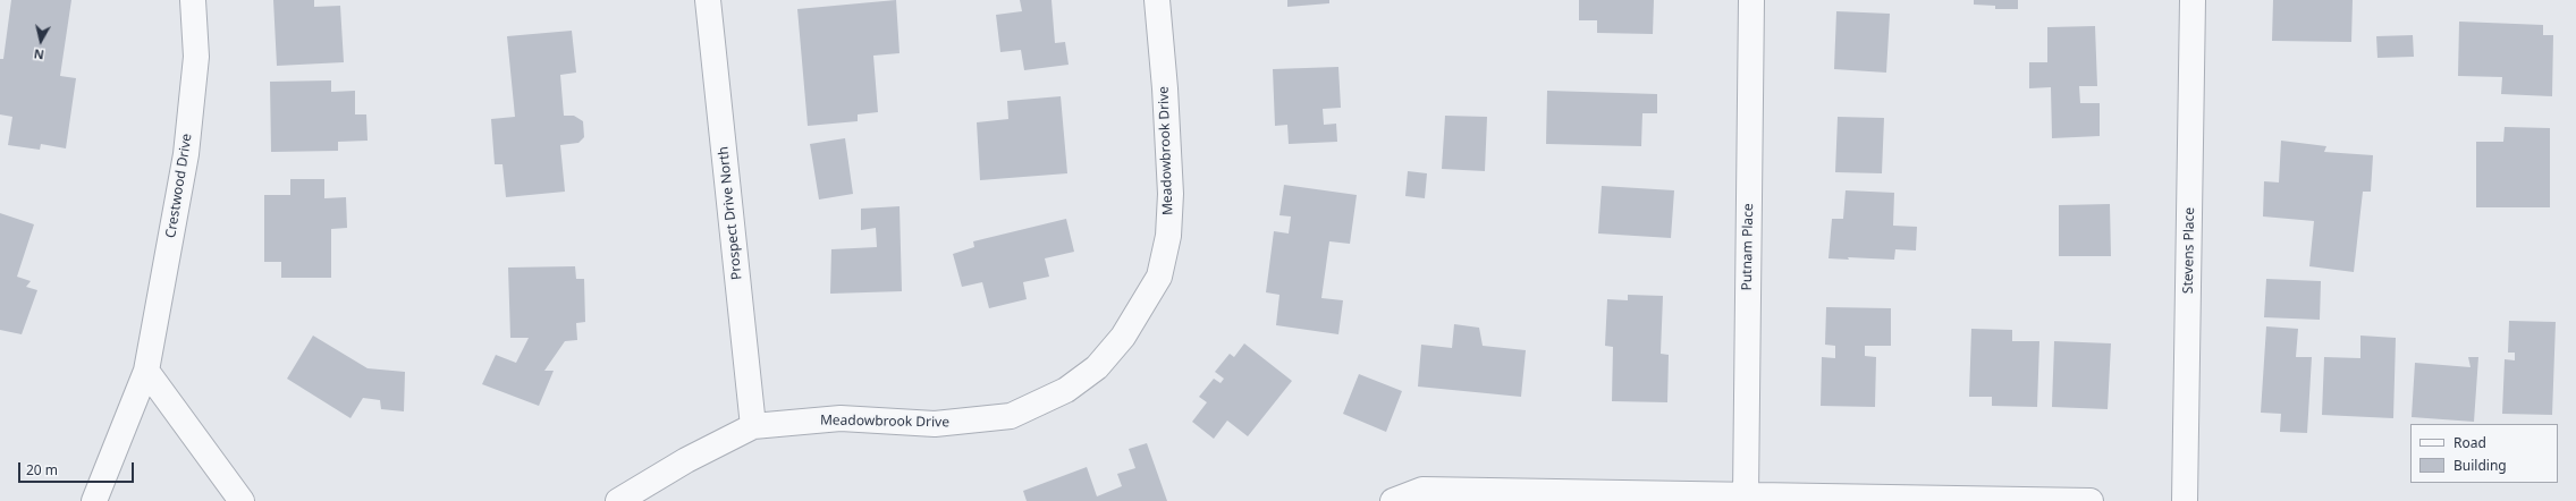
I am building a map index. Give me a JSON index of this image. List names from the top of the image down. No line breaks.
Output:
{"streets":{"street":["Meadowbrook Drive","Crestwood Drive","Prospect Drive North","Putnam Place","Stevens Place"]},"crossings":[["Meadowbrook Drive","Prospect Drive North"]],"legend":["Road","Building"],"scale_bar":"20 m","north":"bottom"}
